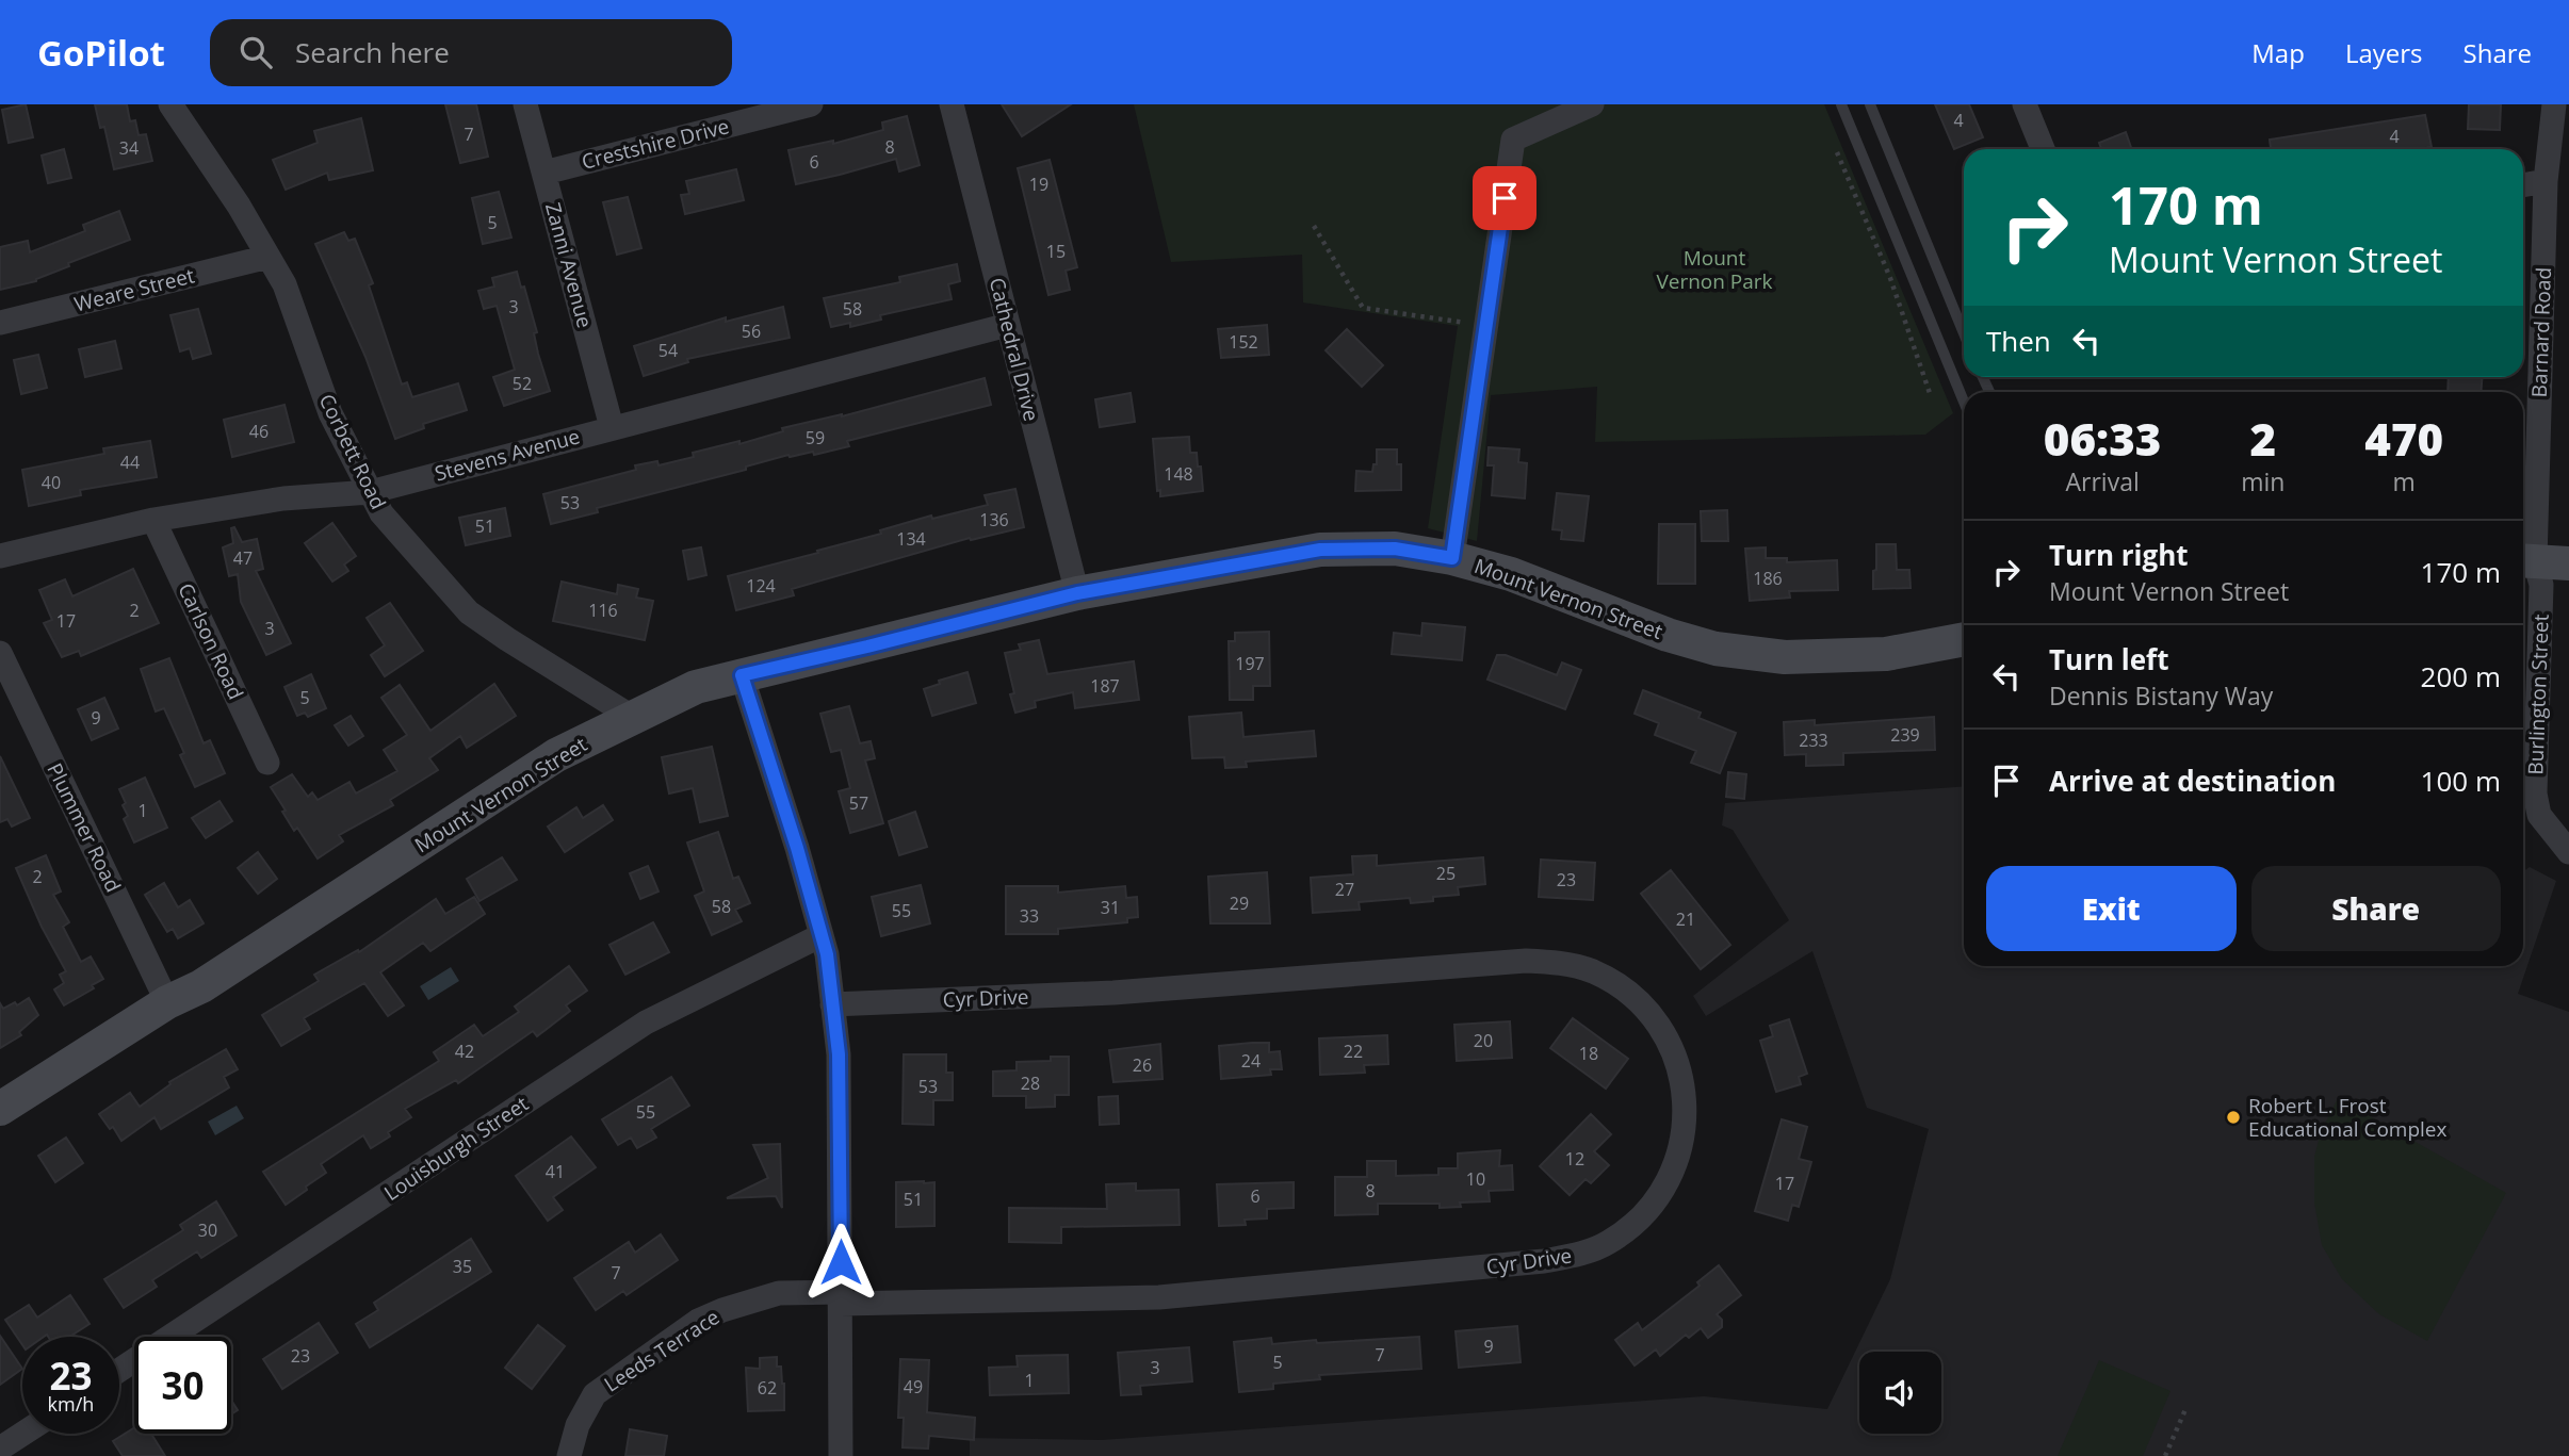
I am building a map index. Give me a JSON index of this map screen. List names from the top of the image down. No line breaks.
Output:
{"streets":{"main road":["Mount Vernon Street"],"street":["Crestshire Drive","Zanni Avenue","Weare Street","Barnard Road","Cathedral Drive","Corbett Road","Stevens Avenue","Carlson Road","Burlington Street","Plummer Road","Cyr Drive","Louisburgh Street","Leeds Terrace"]},"crossings":[["Crestshire Drive","Zanni Avenue"],["Zanni Avenue","Stevens Avenue"],["Weare Street","Corbett Road"],["Barnard Road","Burlington Street"],["Cathedral Drive","Stevens Avenue"],["Cathedral Drive","Mount Vernon Street"],["Corbett Road","Stevens Avenue"],["Corbett Road","Mount Vernon Street"],["Stevens Avenue","Carlson Road"],["Mount Vernon Street","Plummer Road"],["Cyr Drive","Leeds Terrace"]],"parks":["Mount Vernon Park"],"places":["Robert L. Frost Educational Complex"],"house_numbers":["4","7","4","8","34","6","19","5","15","3","58","56","152","54","52","46","59","44","148","40","53","136","51","134","47","186","124","2","116","17","3","197","187","5","9","239","233","57","1","25","2","23","27","29","58","31","55","33","21","20","42","22","18","24","26","28","53","55","12","41","10","17","8","6","51","30","35","7","9","7","23","5","3","1","49","62"],"page":{"header":"GoPilot","search":"Search here","nav":["Map","Layers","Share"],"turn":["170 m","Mount Vernon Street"],"then":"Then","eta":["06:33","Arrival","2","min","470","m"],"list":[{"name":"Turn right","note":"Mount Vernon Street","value":"170 m"},{"name":"Turn left","note":"Dennis Bistany Way","value":"200 m"},{"name":"Arrive at destination","value":"100 m"}],"buttons":["Exit","Share"],"speed":"23 km/h","limit":"30"}}
